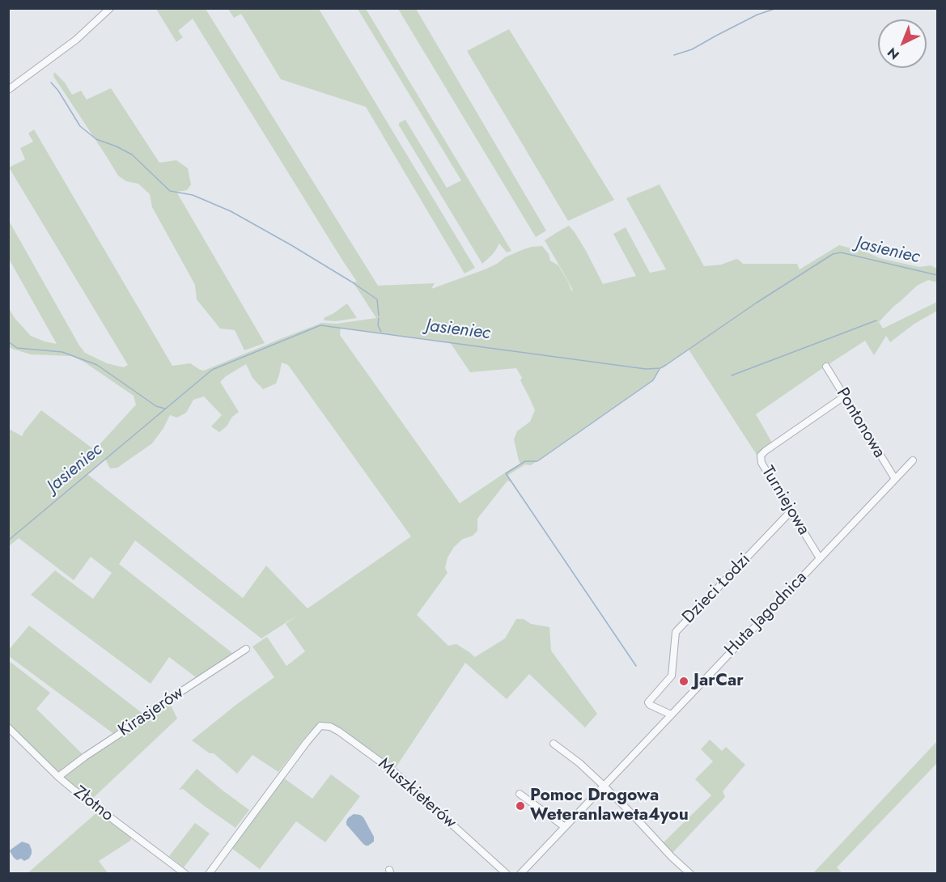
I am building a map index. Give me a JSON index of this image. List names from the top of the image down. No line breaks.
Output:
{"streets":{"street":["Pontonowa","Turniejowa","Dzieci Łodzi","Huta Jagodnica","Kirasjerów","Muszkieterów","Złotno"]},"crossings":[["Pontonowa","Turniejowa"],["Pontonowa","Huta Jagodnica"],["Turniejowa","Dzieci Łodzi"],["Turniejowa","Huta Jagodnica"],["Dzieci Łodzi","Huta Jagodnica"],["Kirasjerów","Złotno"]],"water":["Jasieniec"],"places":["JarCar","Pomoc Drogowa Weteranlaweta4you"],"north":"bottom left"}
